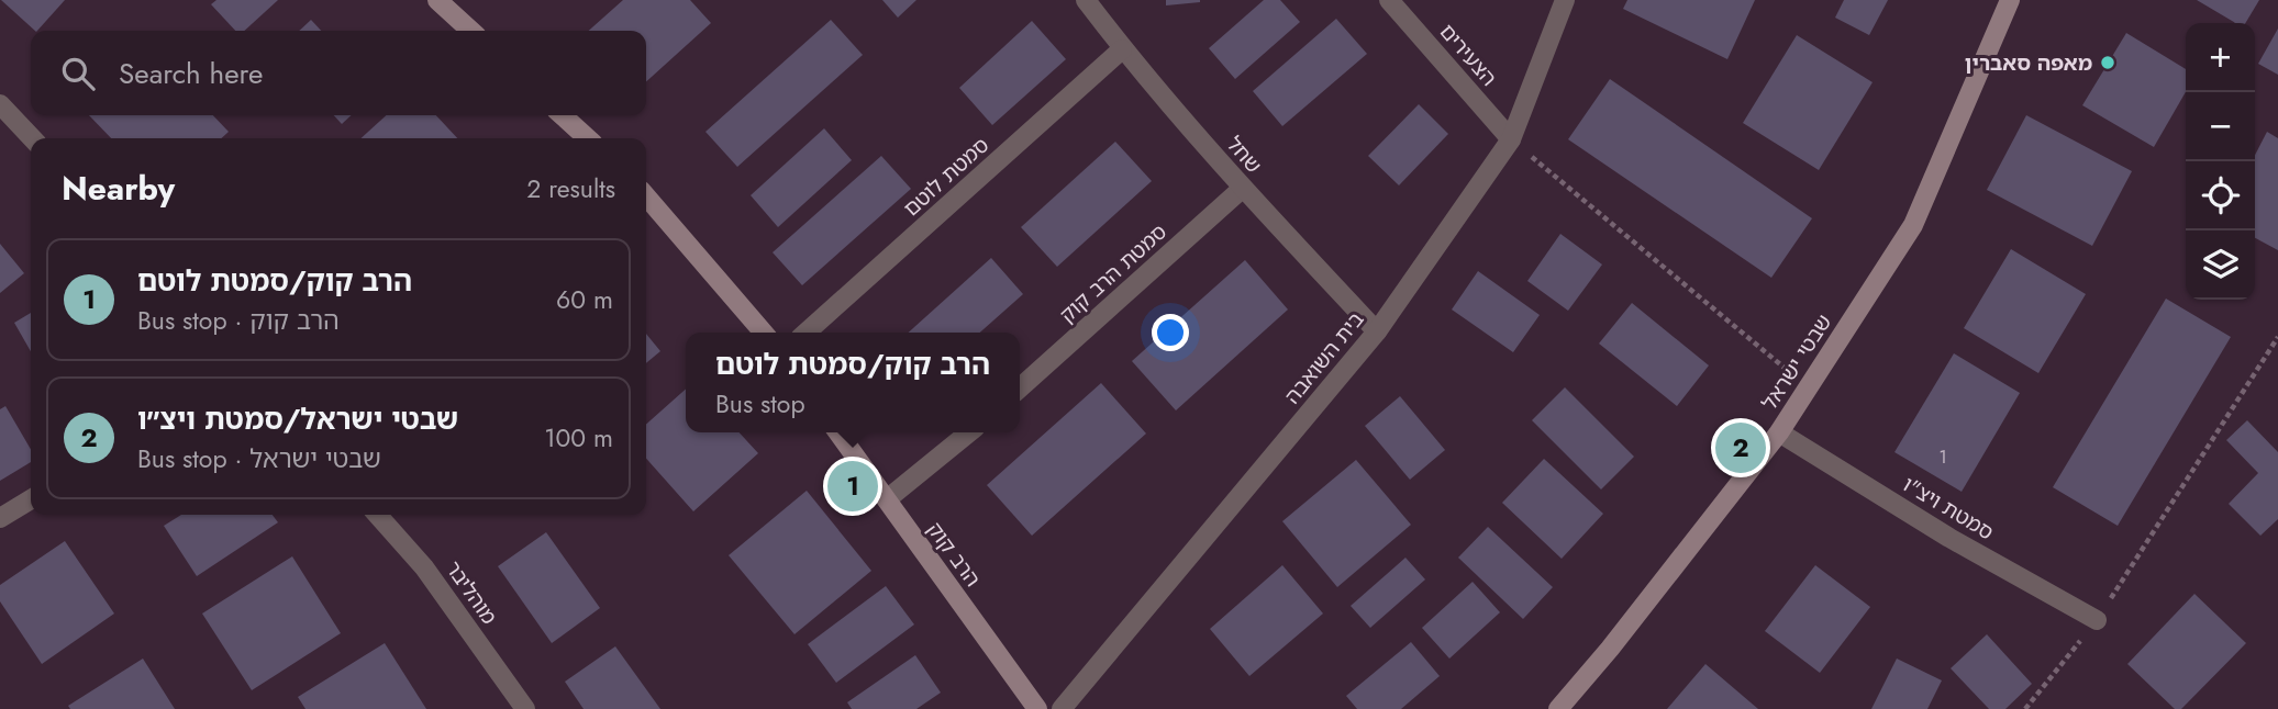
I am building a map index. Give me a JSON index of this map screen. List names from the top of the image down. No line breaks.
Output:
{"streets":{"street":["הצעירים","שחל","סמטת לוטם","סמטת הרב קוק","בית השואבה","שבטי ישראל","סמטת ויצ\"ו","הרב קוק","מוהליבר"]},"crossings":[["הצעירים","בית השואבה"],["שחל","סמטת לוטם"],["שחל","סמטת הרב קוק"],["שחל","בית השואבה"],["שבטי ישראל","סמטת ויצ\"ו"]],"places":["מאפה סאברין"],"house_numbers":["1"],"page":{"map_buttons":["+","−"],"search":"Search here","heading":["Nearby","2 results"],"list":[{"mark":"1","name":"הרב קוק/סמטת לוטם","note":"Bus stop · הרב קוק","value":"60 m"},{"mark":"2","name":"שבטי ישראל/סמטת ויצ״ו","note":"Bus stop · שבטי ישראל","value":"100 m"}],"popup":["הרב קוק/סמטת לוטם","Bus stop"],"pins":["2","1"]}}
